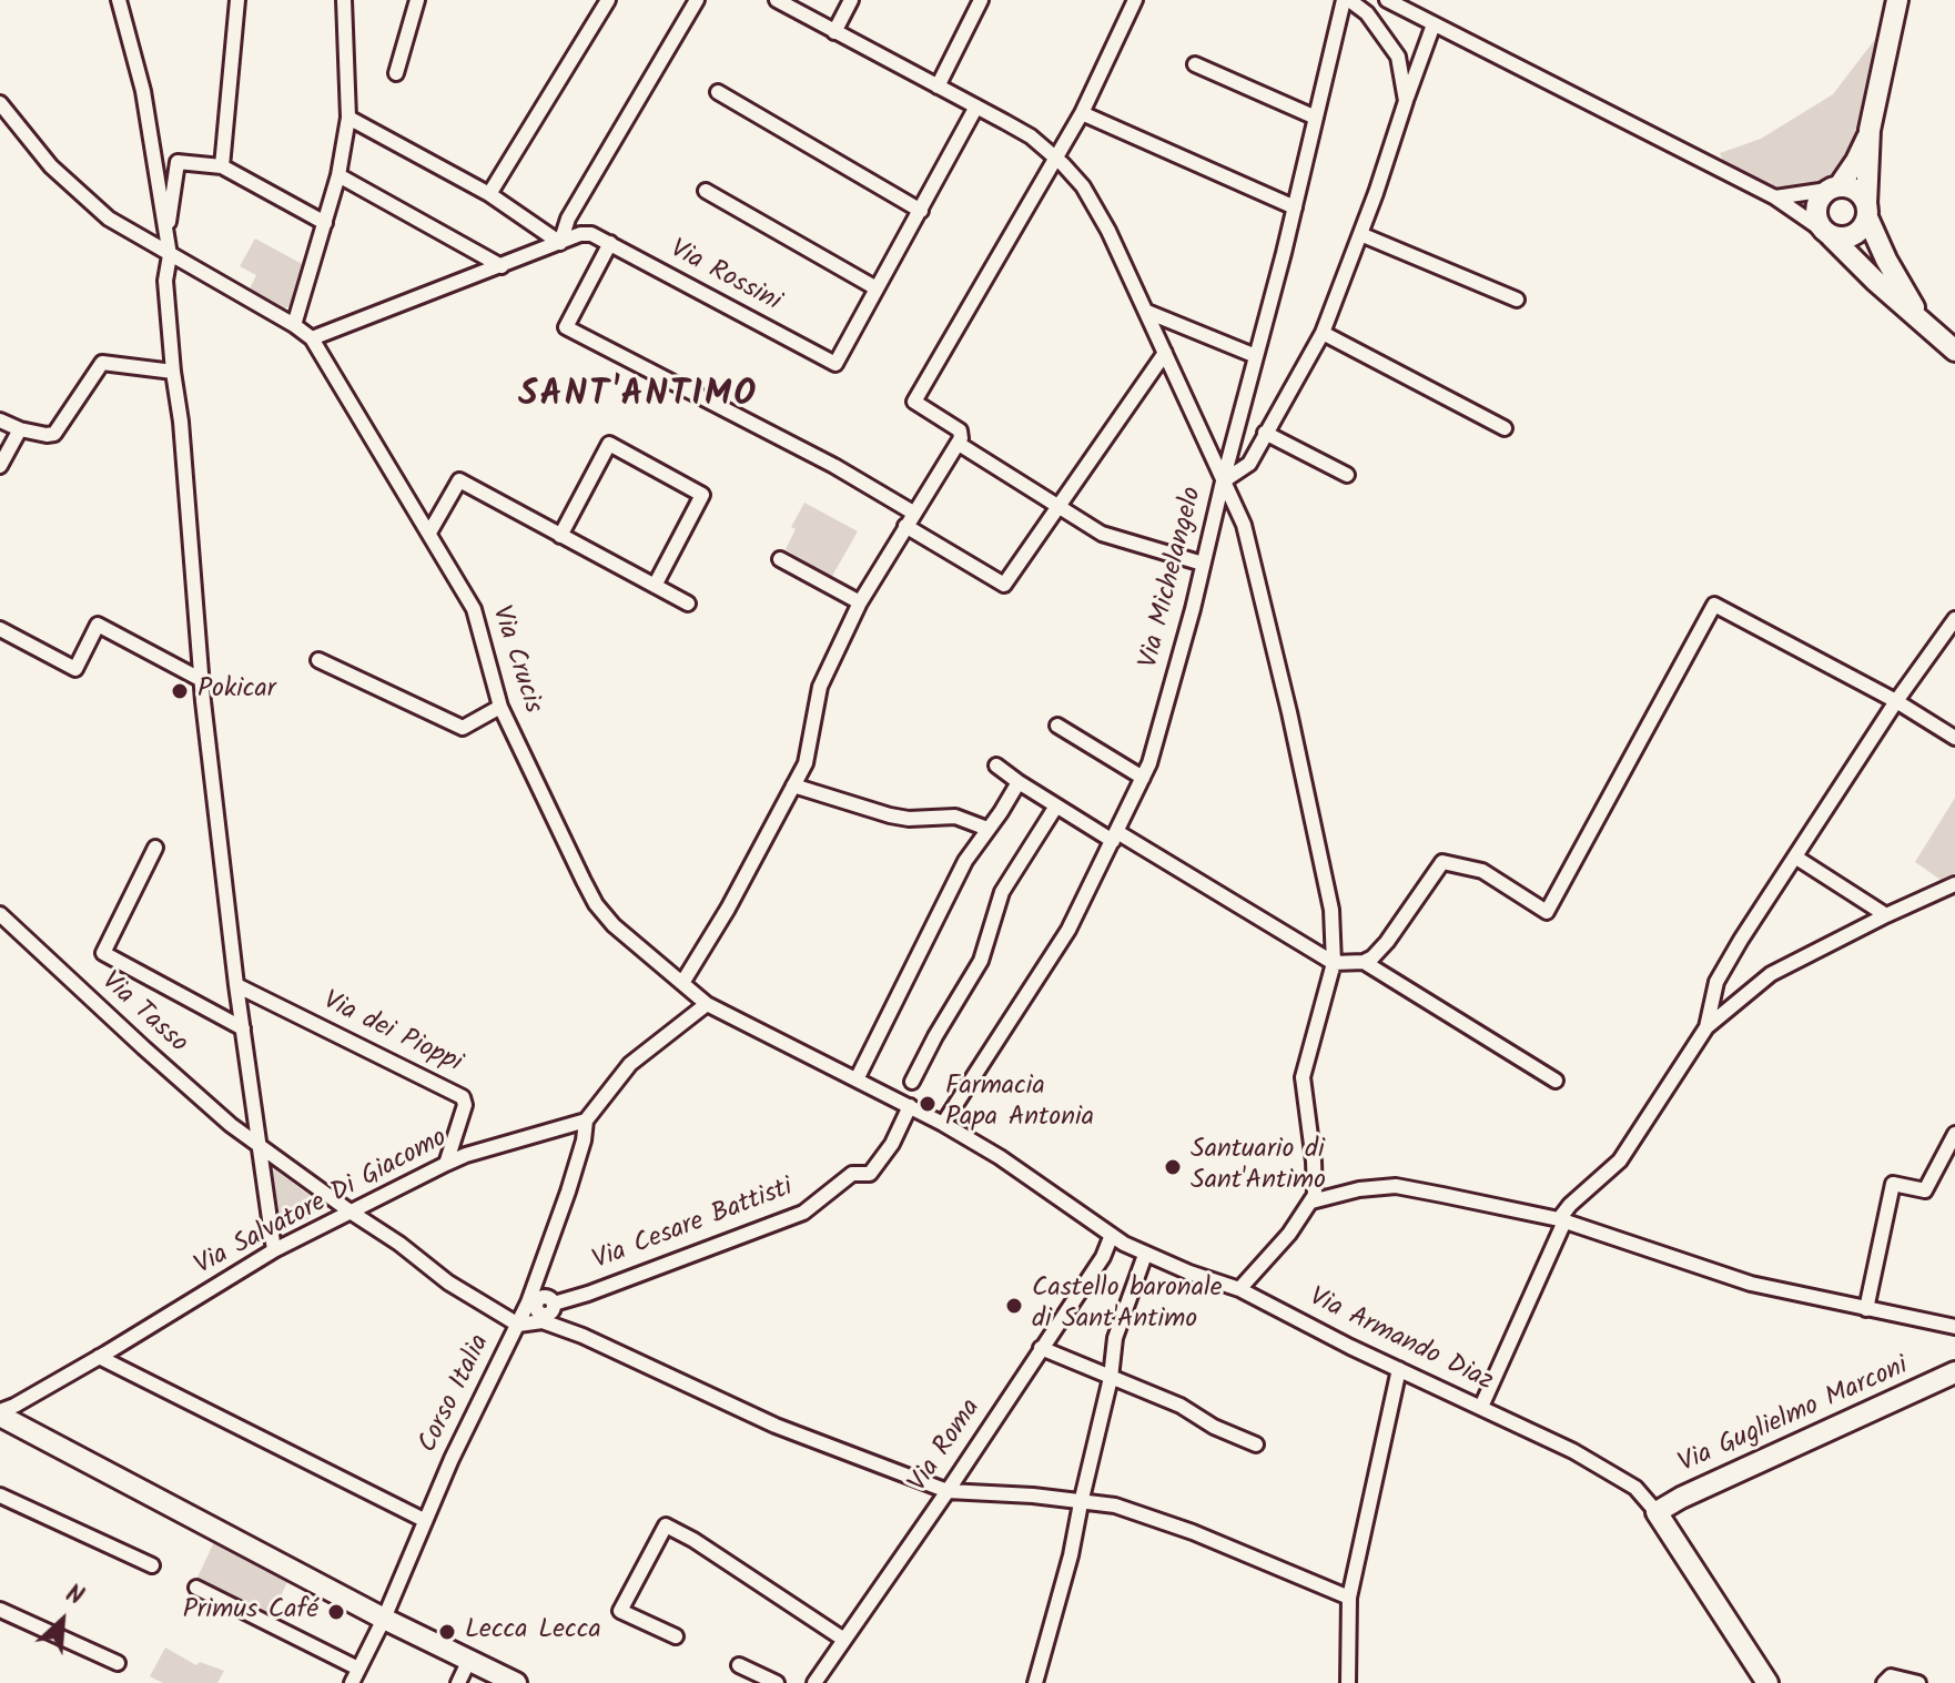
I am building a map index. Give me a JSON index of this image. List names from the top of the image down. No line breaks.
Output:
{"streets":{"street":["Via Rossini","Via Michelangelo","Via Crucis","Via Tasso","Via dei Pioppi","Via Salvatore Di Giacomo","Via Cesare Battisti","Via Armando Diaz","Corso Italia","Via Guglielmo Marconi","Via Roma"]},"crossings":[["Via Michelangelo","Via Armando Diaz"],["Via Crucis","Via Cesare Battisti"],["Via Crucis","Via Armando Diaz"],["Via Tasso","Via Salvatore Di Giacomo"],["Via Tasso","Corso Italia"],["Via dei Pioppi","Via Salvatore Di Giacomo"],["Via Salvatore Di Giacomo","Corso Italia"],["Via Cesare Battisti","Via Armando Diaz"],["Via Armando Diaz","Via Guglielmo Marconi"],["Via Armando Diaz","Via Roma"]],"districts":["SANT'ANTIMO"],"places":["Pokicar","Farmacia Papa Antonia","Santuario di Sant'Antimo","Castello baronale di Sant'Antimo","Primus Café","Lecca Lecca"],"north":"top right"}
